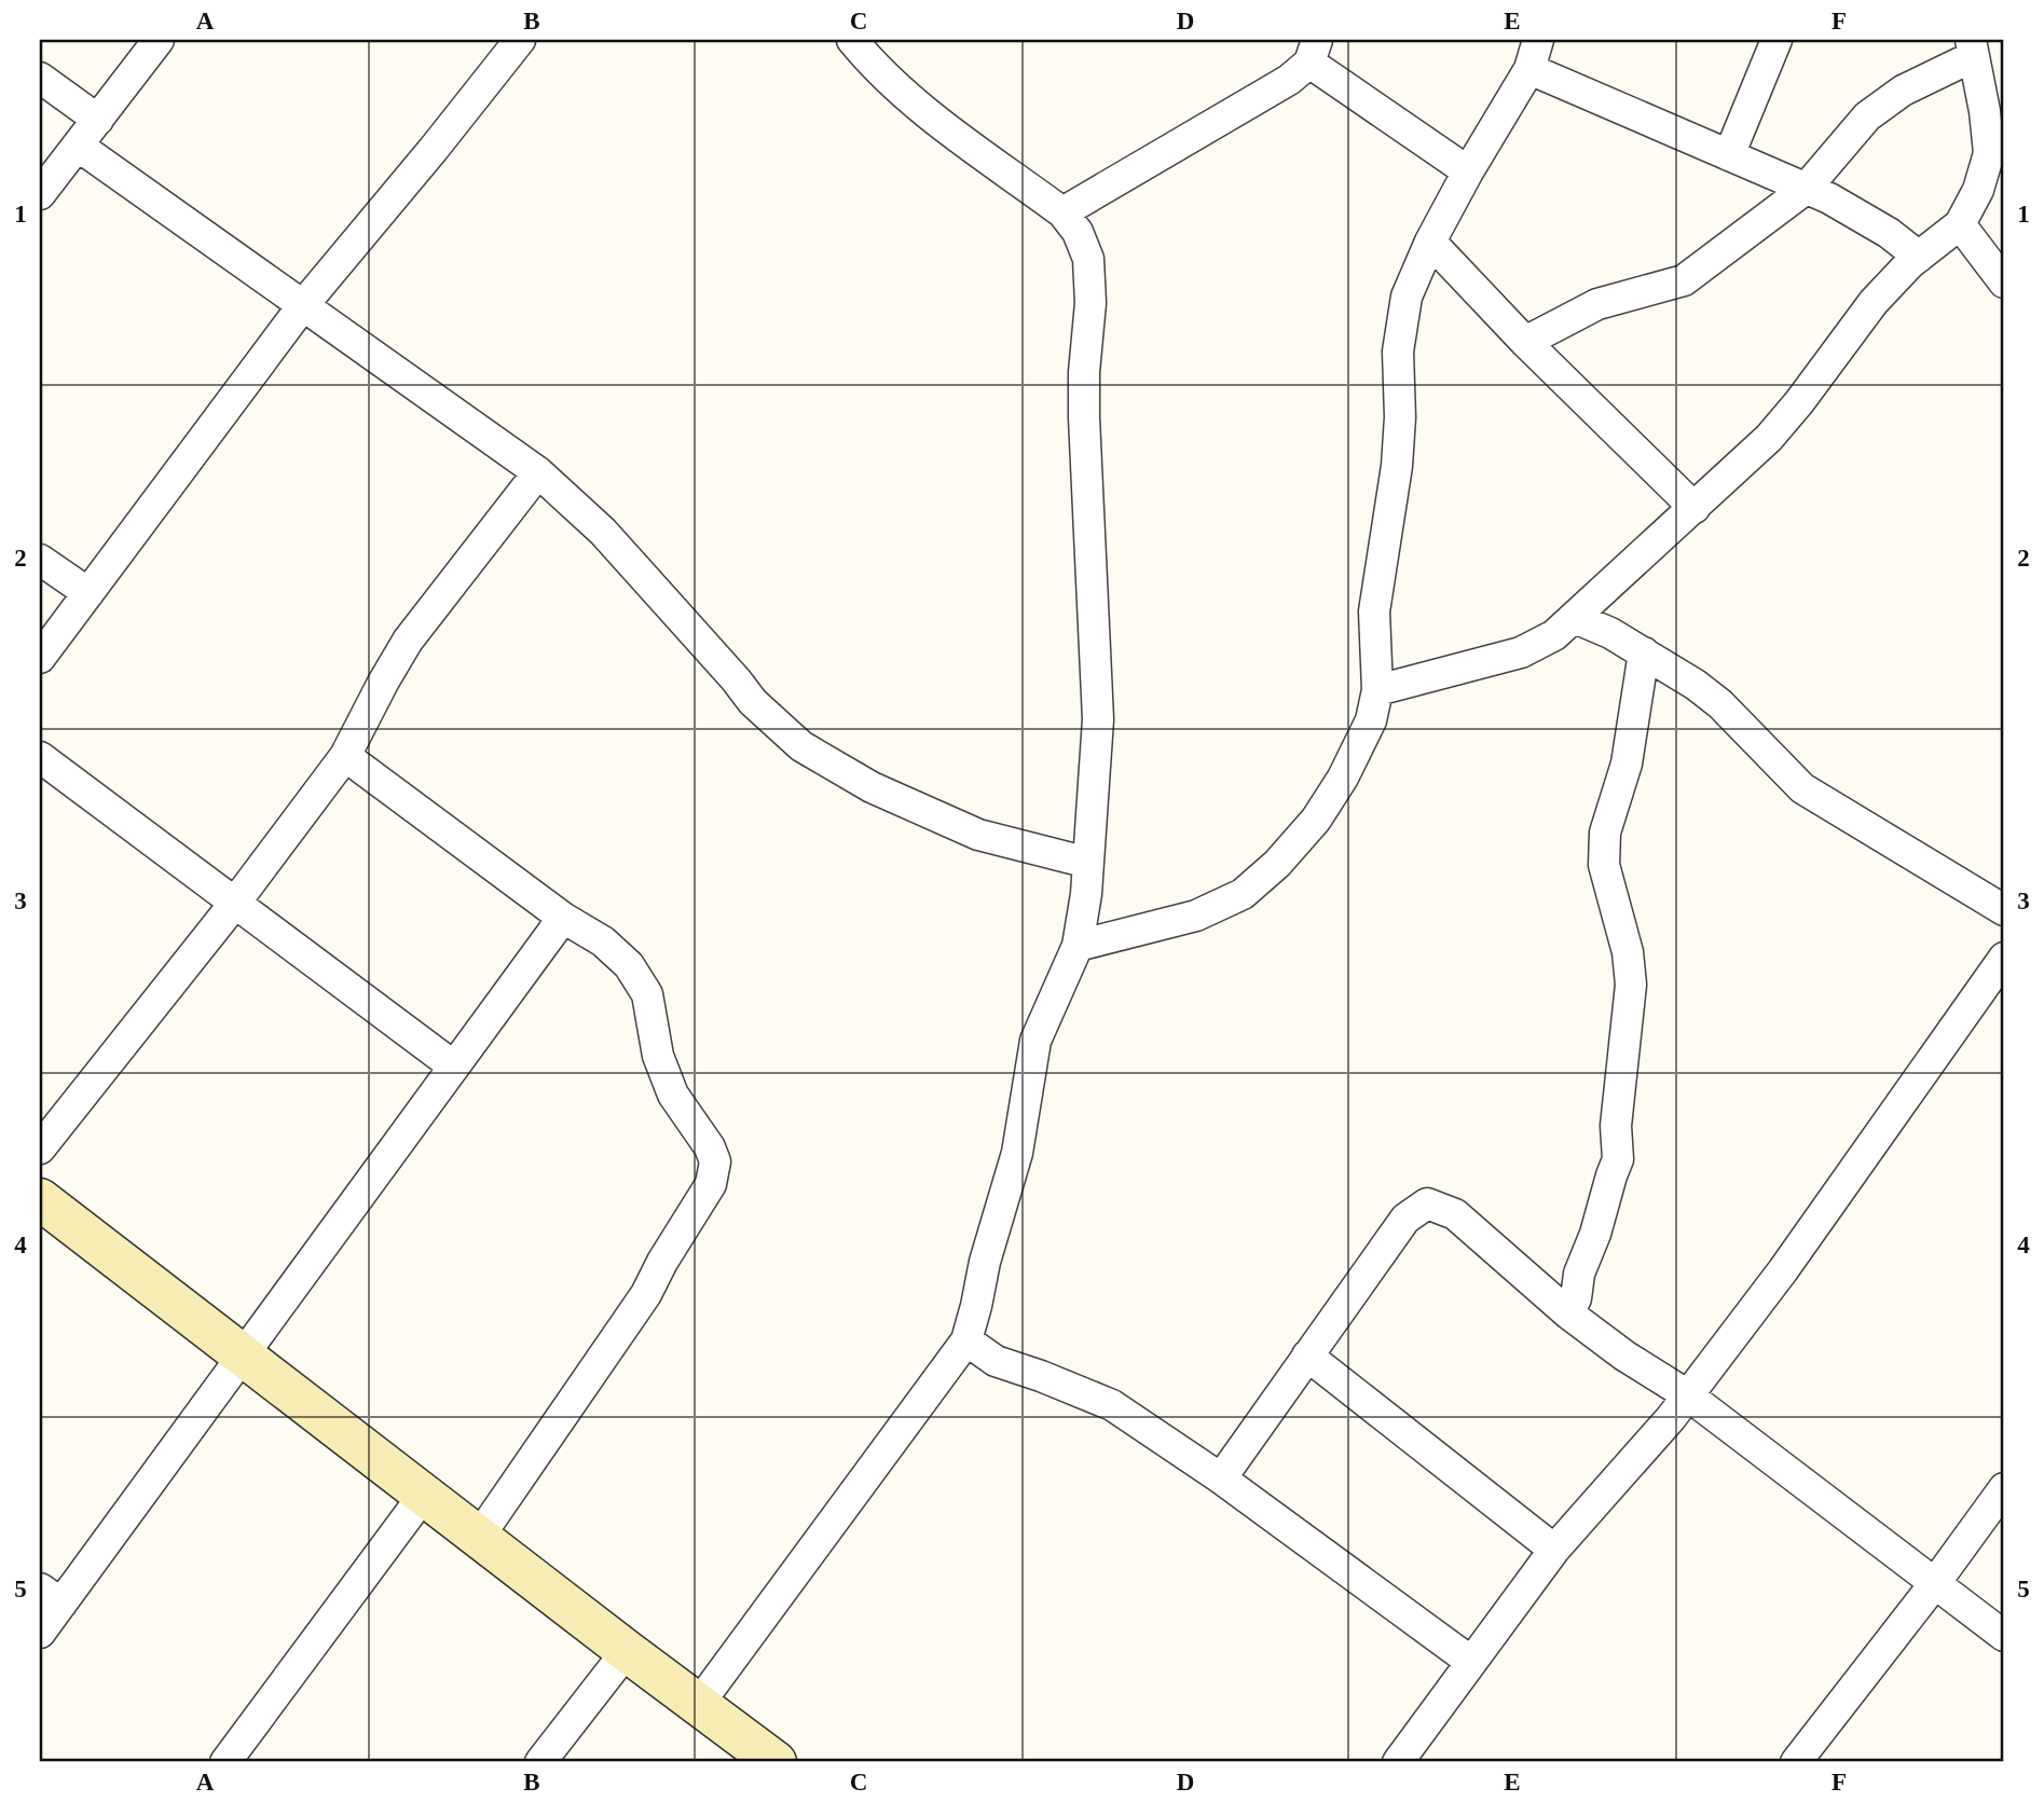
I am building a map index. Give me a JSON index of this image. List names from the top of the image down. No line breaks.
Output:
{"grid":{"columns":["A","B","C","D","E","F"],"rows":["1","2","3","4","5"]}}
